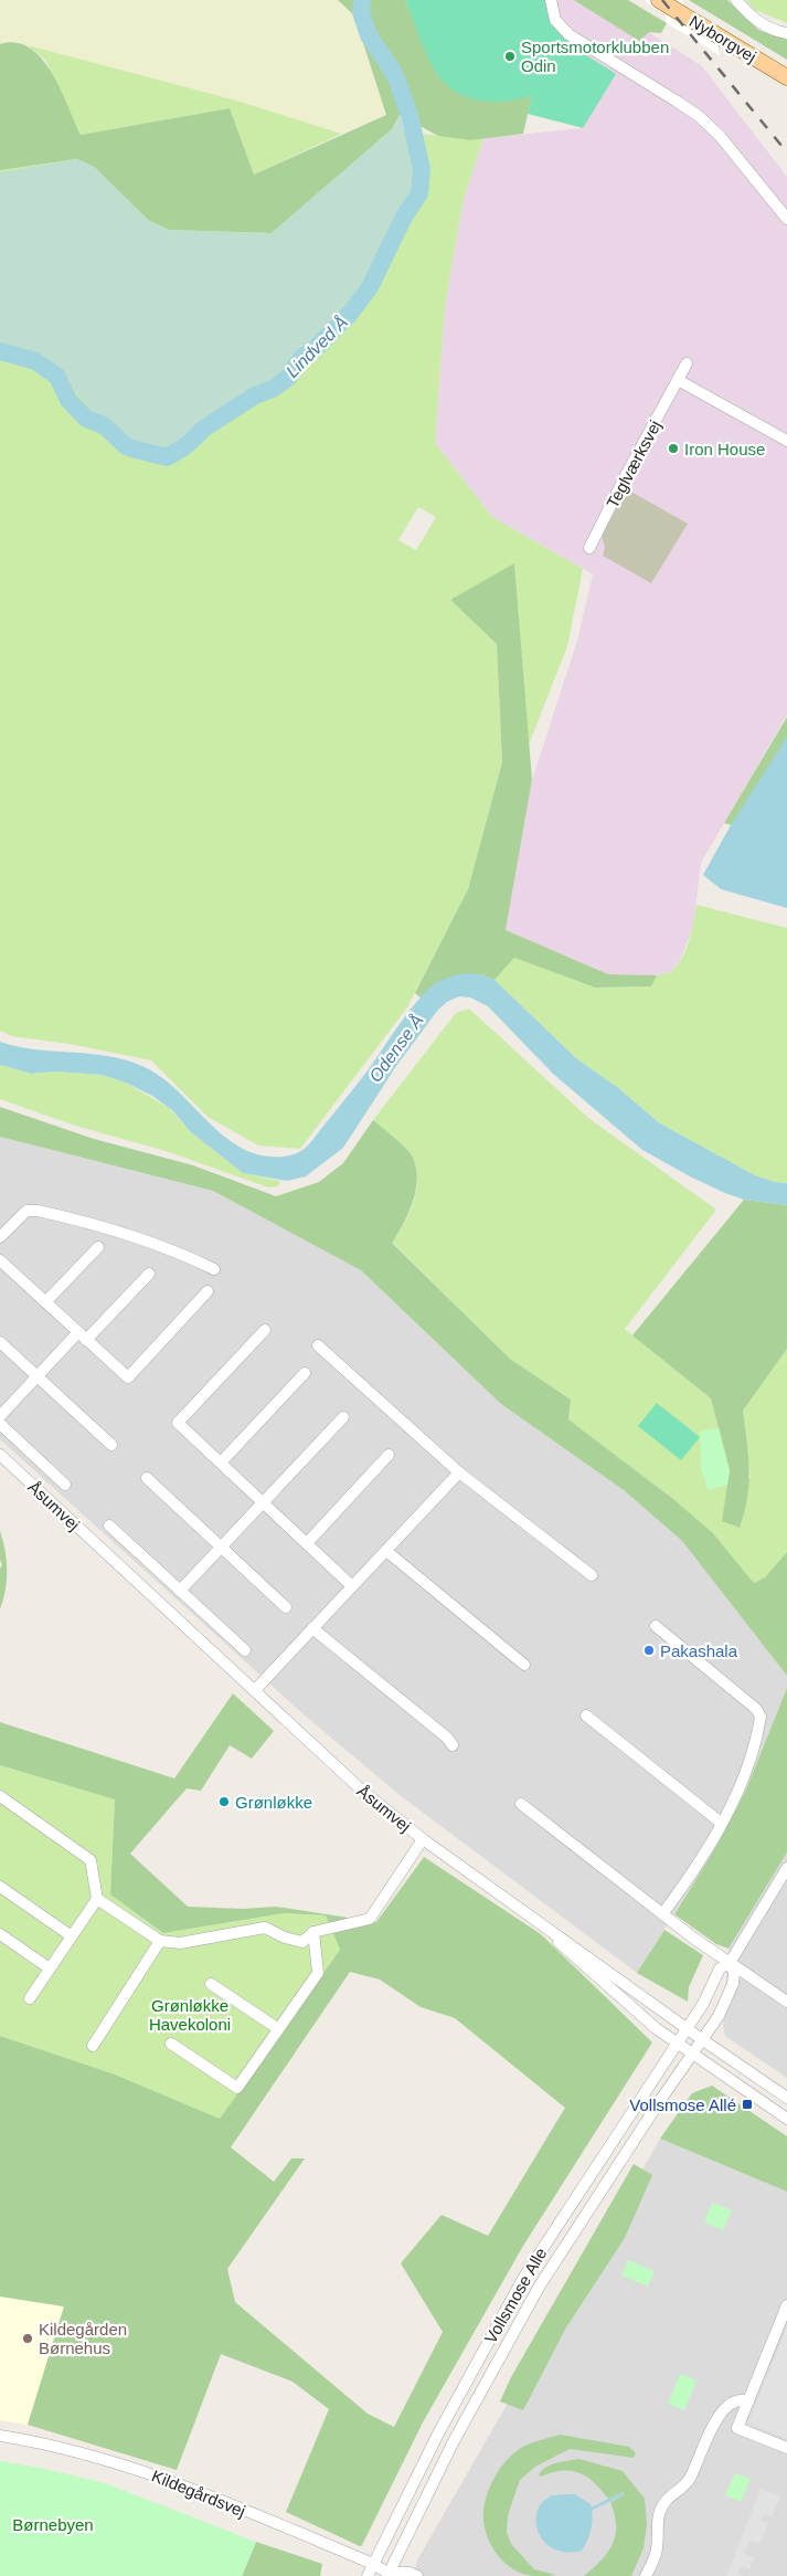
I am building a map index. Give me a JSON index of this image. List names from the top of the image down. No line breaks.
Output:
{"streets":{"main road":["Nyborgvej"],"street":["Teglværksvej","Åsumvej","Vollsmose Alle","Kildegårdsvej"]},"crossings":[["Åsumvej","Vollsmose Alle"],["Vollsmose Alle","Kildegårdsvej"]],"water":["Lindved Å","Odense Å"],"parks":["Grønløkke Havekoloni","Børnebyen"],"places":{"other":["Sportsmotorklubben Odin","Iron House","Pakashala","Grønløkke","Kildegården Børnehus"],"transit":["Vollsmose Allé"]}}
